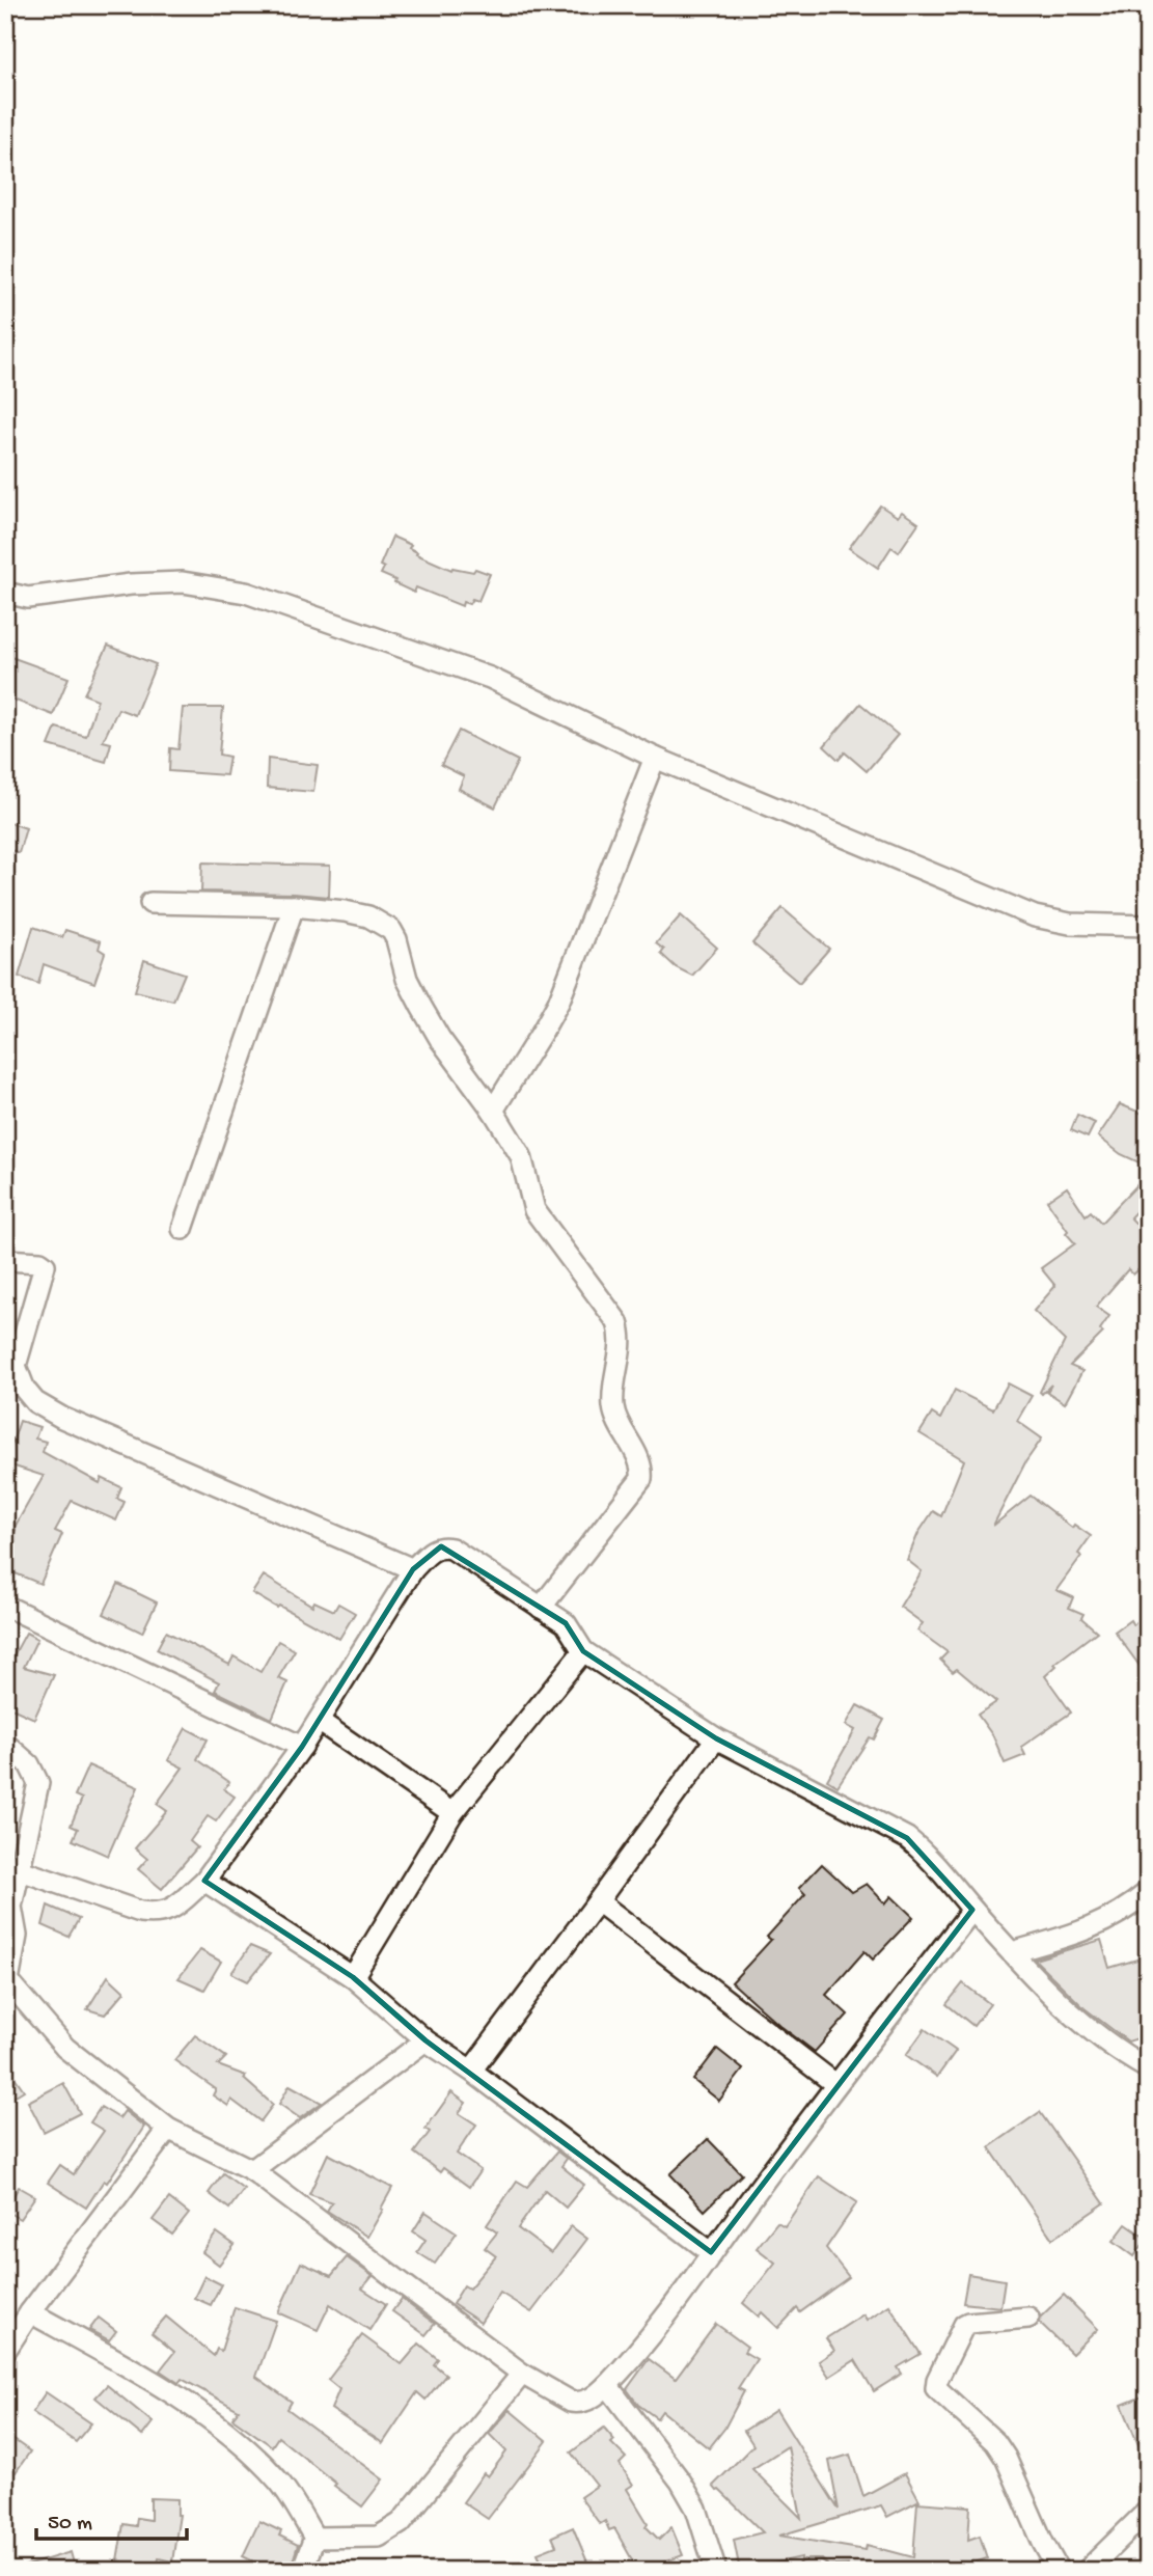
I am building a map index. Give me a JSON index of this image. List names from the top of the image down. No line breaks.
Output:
{"scale_bar":"50 m"}
